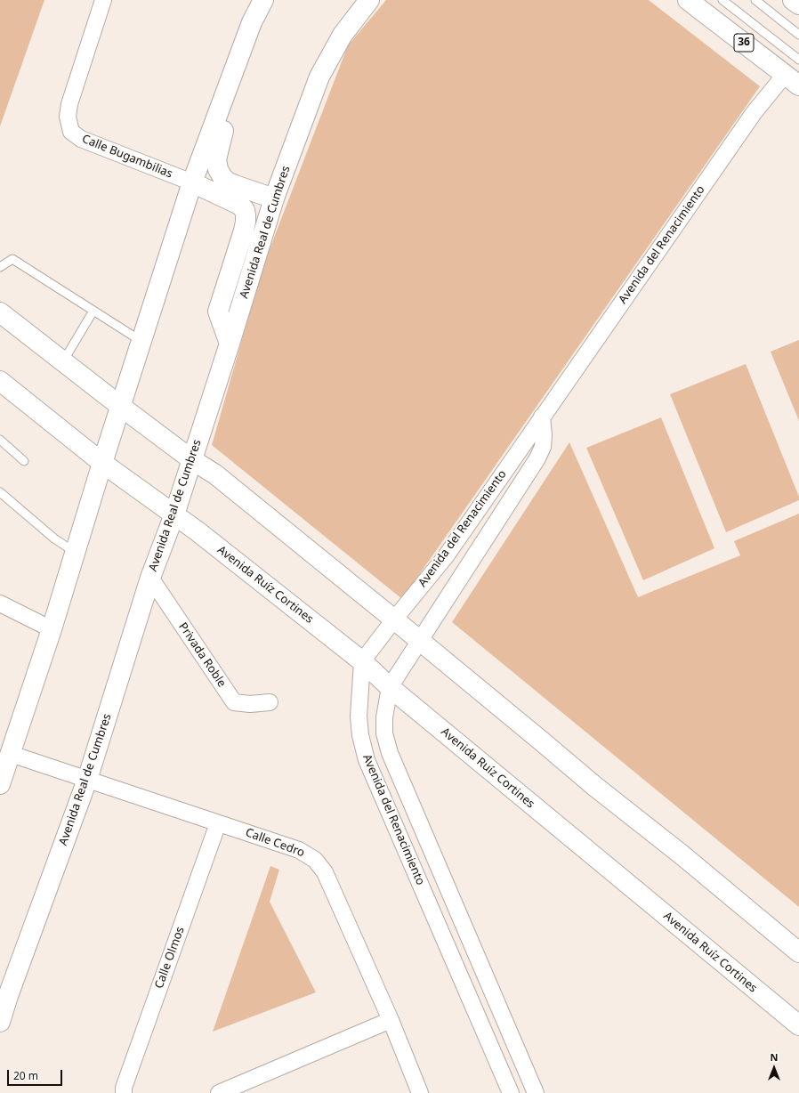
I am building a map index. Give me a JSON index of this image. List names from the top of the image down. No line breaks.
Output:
{"streets":{"street":["36","Calle Bugambilias","Avenida Real de Cumbres","Avenida del Renacimiento","Avenida Ruíz Cortines","Privada Roble","Calle Cedro","Calle Olmos"]},"crossings":[["36","Avenida del Renacimiento"],["Avenida Real de Cumbres","Avenida Ruíz Cortines"],["Avenida Real de Cumbres","Privada Roble"],["Avenida Real de Cumbres","Calle Cedro"],["Avenida del Renacimiento","Avenida Ruíz Cortines"],["Calle Cedro","Calle Olmos"]],"scale_bar":"20 m","north":"top"}
